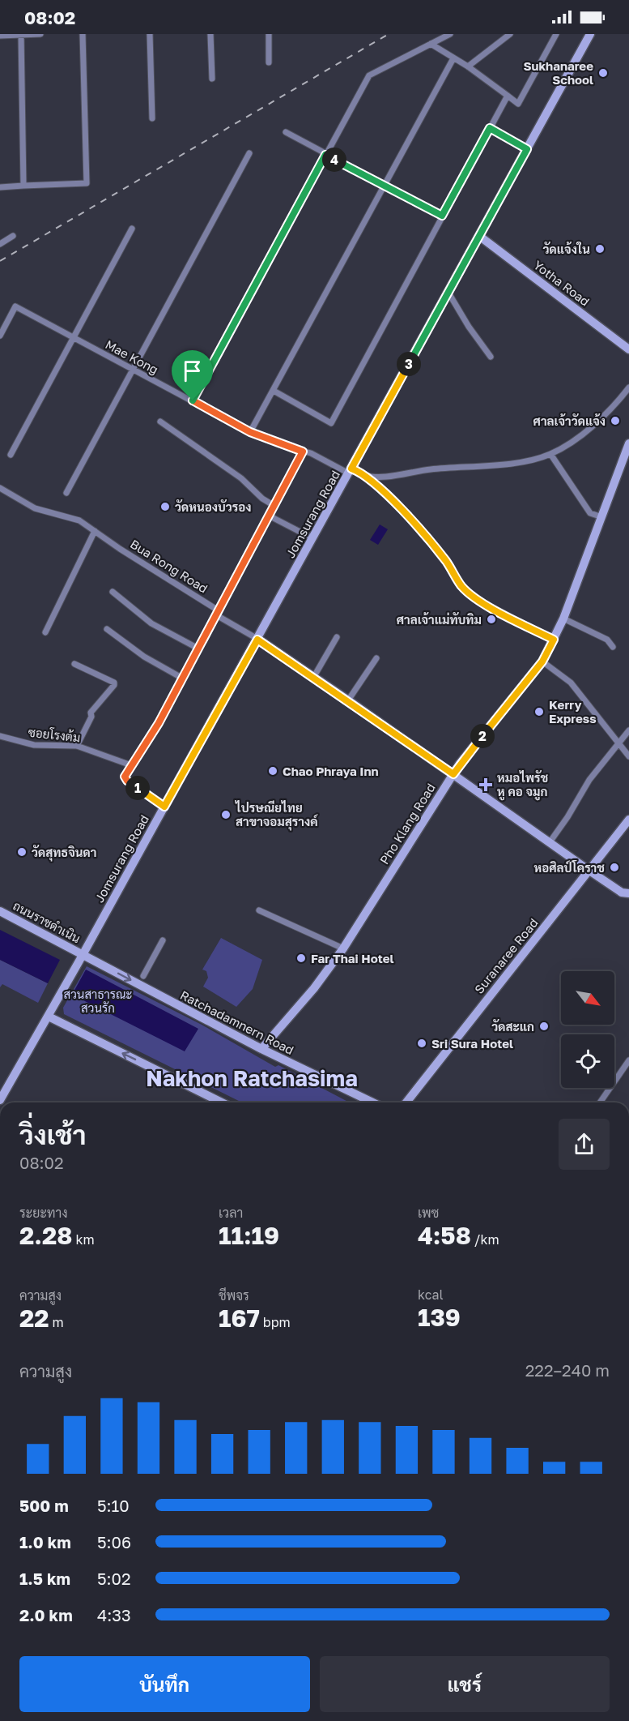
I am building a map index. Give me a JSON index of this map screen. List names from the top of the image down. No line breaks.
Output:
{"streets":{"main road":["Yotha Road","Jomsurang Road","Bua Rong Road","Pho Klang Road","ถนนราชดำเนิน","Suranaree Road","Ratchadamnern Road"],"street":["Mae Kong","ซอยโรงต้ม"]},"crossings":[["Yotha Road","Jomsurang Road"],["Mae Kong","Jomsurang Road"],["Jomsurang Road","Bua Rong Road"],["Jomsurang Road","ถนนราชดำเนิน"],["Jomsurang Road","Ratchadamnern Road"],["Bua Rong Road","Pho Klang Road"],["Bua Rong Road","Suranaree Road"],["Pho Klang Road","Ratchadamnern Road"],["ถนนราชดำเนิน","Ratchadamnern Road"]],"districts":["Nakhon Ratchasima"],"parks":["สวนสาธารณะ สวนรัก"],"places":{"other":["Sukhanaree School","วัดแจ้งใน","ศาลเจ้าวัดแจ้ง","วัดหนองบัวรอง","ศาลเจ้าแม่ทับทิม","Kerry Express","Chao Phraya Inn","ไปรษณียไทย สาขาจอมสุรางค์","วัดสุทธจินดา","หอศิลป์โคราช","Far Thai Hotel","วัดสะแก","Sri Sura Hotel"],"health":["หมอไพรัช หู คอ จมูก"]},"north":"bottom right","page":{"status":"08:02","pins":["4","3","2","1"],"heading":["วิ่งเช้า","08:02"],"stats":[["ระยะทาง","2.28 km"],["เวลา","11:19"],["เพซ","4:58 /km"],["ความสูง","22 m"],["ชีพจร","167 bpm"],["kcal","139"]],"chart":["ความสูง","222–240 m"],"list":[{"name":"500 m","note":"5:10"},{"name":"1.0 km","note":"5:06"},{"name":"1.5 km","note":"5:02"},{"name":"2.0 km","note":"4:33"}],"buttons":["บันทึก","แชร์"]}}
